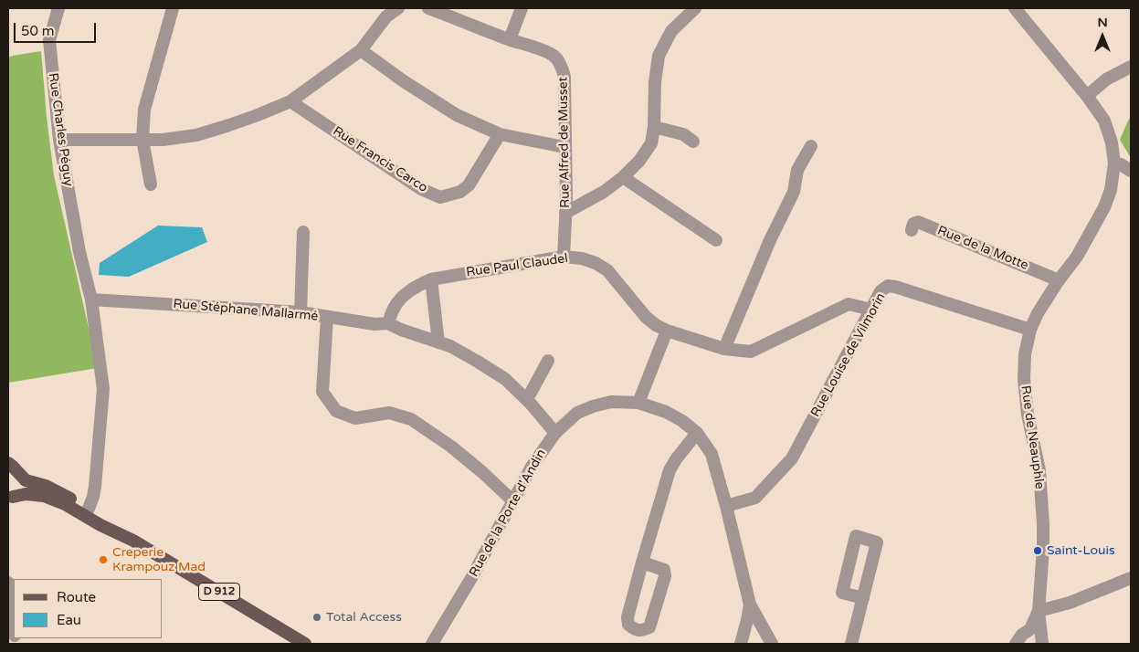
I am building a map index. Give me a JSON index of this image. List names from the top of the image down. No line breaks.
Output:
{"streets":{"main road":["D 912"],"street":["Rue Charles Péguy","Rue Alfred de Musset","Rue Francis Carco","Rue de la Motte","Rue Paul Claudel","Rue Stéphane Mallarmé","Rue Louise de Vilmorin","Rue de Neauphle","Rue de la Porte d'Andin"]},"crossings":[["Rue Charles Péguy","Rue Stéphane Mallarmé"],["Rue Charles Péguy","D 912"],["Rue Alfred de Musset","Rue Paul Claudel"],["Rue de la Motte","Rue de Neauphle"],["Rue Paul Claudel","Rue Stéphane Mallarmé"],["Rue Paul Claudel","Rue Louise de Vilmorin"],["Rue Stéphane Mallarmé","Rue de la Porte d'Andin"],["Rue Louise de Vilmorin","Rue de Neauphle"],["Rue Louise de Vilmorin","Rue de la Porte d'Andin"]],"places":["Saint-Louis","Creperie Krampouz Mad","Total Access"],"legend":["Route","Eau"],"scale_bar":"50 m","north":"top"}
